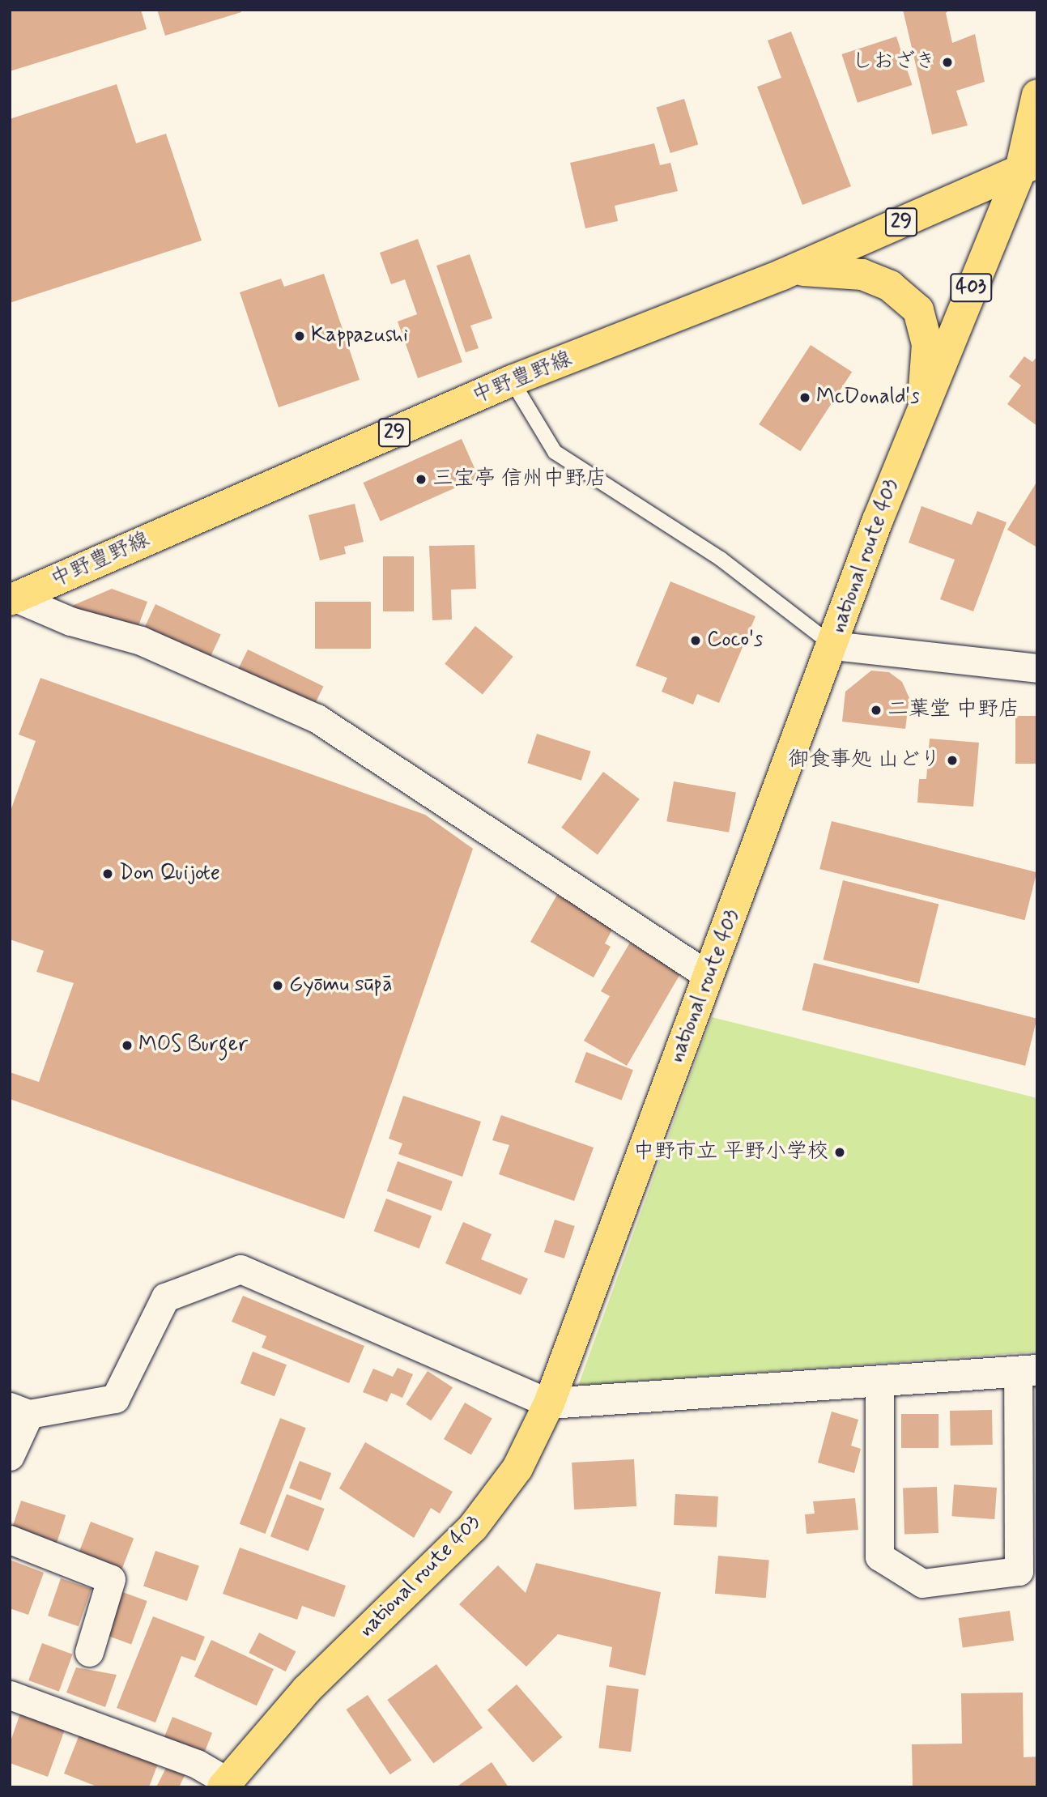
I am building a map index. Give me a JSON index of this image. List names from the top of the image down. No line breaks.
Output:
{"streets":{"main road":["29","403","中野豊野線","national route 403"]},"crossings":[["中野豊野線","national route 403"]],"places":["しおざき","Kappazushi","McDonald's","三宝亭 信州中野店","Coco's","二葉堂 中野店","御食事処 山どり","Don Quijote","Gyōmu sūpā","MOS Burger","中野市立 平野小学校"]}
